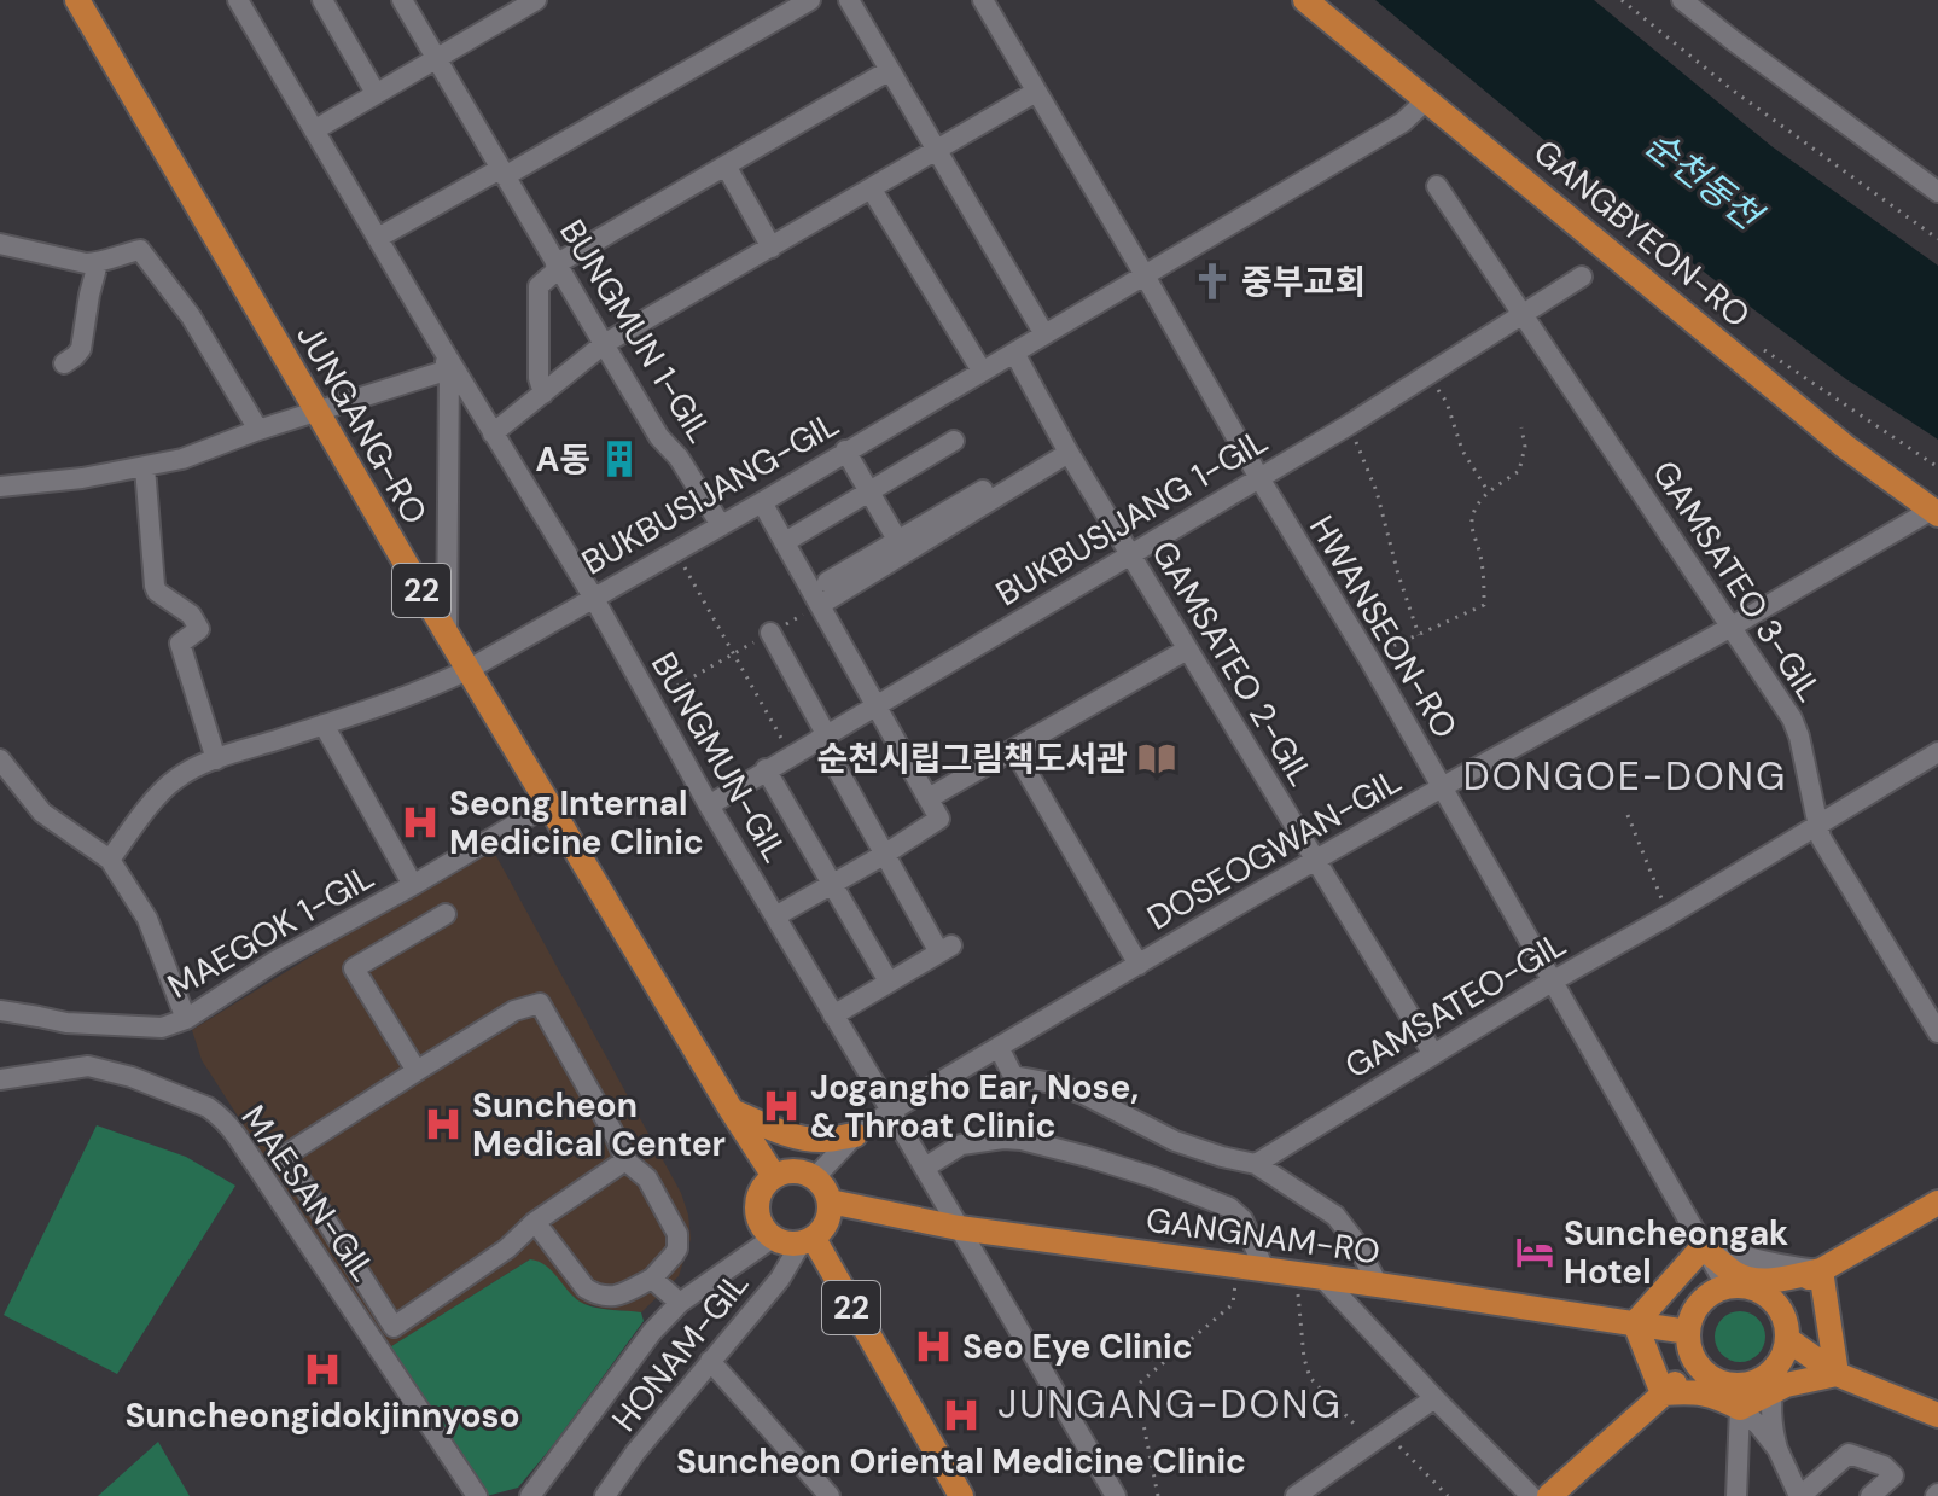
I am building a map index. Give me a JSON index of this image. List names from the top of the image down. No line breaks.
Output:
{"streets":{"main road":["GANGBYEON-RO","JUNGANG-RO","22","GANGNAM-RO"],"street":["BUNGMUN 1-GIL","BUKBUSIJANG-GIL","BUKBUSIJANG 1-GIL","GAMSATEO 3-GIL","HWANSEON-RO","GAMSATEO 2-GIL","BUNGMUN-GIL","DOSEOGWAN-GIL","MAEGOK 1-GIL","GAMSATEO-GIL","MAESAN-GIL","HONAM-GIL"]},"crossings":[["GANGBYEON-RO","BUKBUSIJANG-GIL"],["GANGBYEON-RO","DOSEOGWAN-GIL"],["BUNGMUN 1-GIL","BUKBUSIJANG-GIL"],["JUNGANG-RO","BUKBUSIJANG-GIL"],["JUNGANG-RO","22"],["JUNGANG-RO","BUNGMUN-GIL"],["JUNGANG-RO","DOSEOGWAN-GIL"],["JUNGANG-RO","MAEGOK 1-GIL"],["JUNGANG-RO","GANGNAM-RO"],["JUNGANG-RO","HONAM-GIL"],["BUKBUSIJANG-GIL","HWANSEON-RO"],["BUKBUSIJANG-GIL","GAMSATEO 2-GIL"],["BUKBUSIJANG-GIL","BUNGMUN-GIL"],["BUKBUSIJANG 1-GIL","GAMSATEO 3-GIL"],["BUKBUSIJANG 1-GIL","HWANSEON-RO"],["BUKBUSIJANG 1-GIL","GAMSATEO 2-GIL"],["BUKBUSIJANG 1-GIL","BUNGMUN-GIL"],["GAMSATEO 3-GIL","DOSEOGWAN-GIL"],["GAMSATEO 3-GIL","GAMSATEO-GIL"],["22","DOSEOGWAN-GIL"],["22","GANGNAM-RO"],["22","HONAM-GIL"],["HWANSEON-RO","DOSEOGWAN-GIL"],["HWANSEON-RO","GAMSATEO-GIL"],["HWANSEON-RO","GANGNAM-RO"],["GAMSATEO 2-GIL","DOSEOGWAN-GIL"],["GAMSATEO 2-GIL","GAMSATEO-GIL"],["BUNGMUN-GIL","DOSEOGWAN-GIL"],["BUNGMUN-GIL","GANGNAM-RO"],["DOSEOGWAN-GIL","GANGNAM-RO"],["DOSEOGWAN-GIL","HONAM-GIL"],["GANGNAM-RO","HONAM-GIL"]],"districts":["DONGOE-DONG","JUNGANG-DONG"],"water":["순천동천"],"places":{"church":["중부교회"],"building":["A동"],"library":["순천시립그림책도서관"],"hospital":["Seong Internal Medicine Clinic","Jogangho Ear, Nose, & Throat Clinic","Suncheon Medical Center","Seo Eye Clinic","Suncheongidokjinnyoso","Suncheon Oriental Medicine Clinic"],"hotel":["Suncheongak Hotel"]}}
